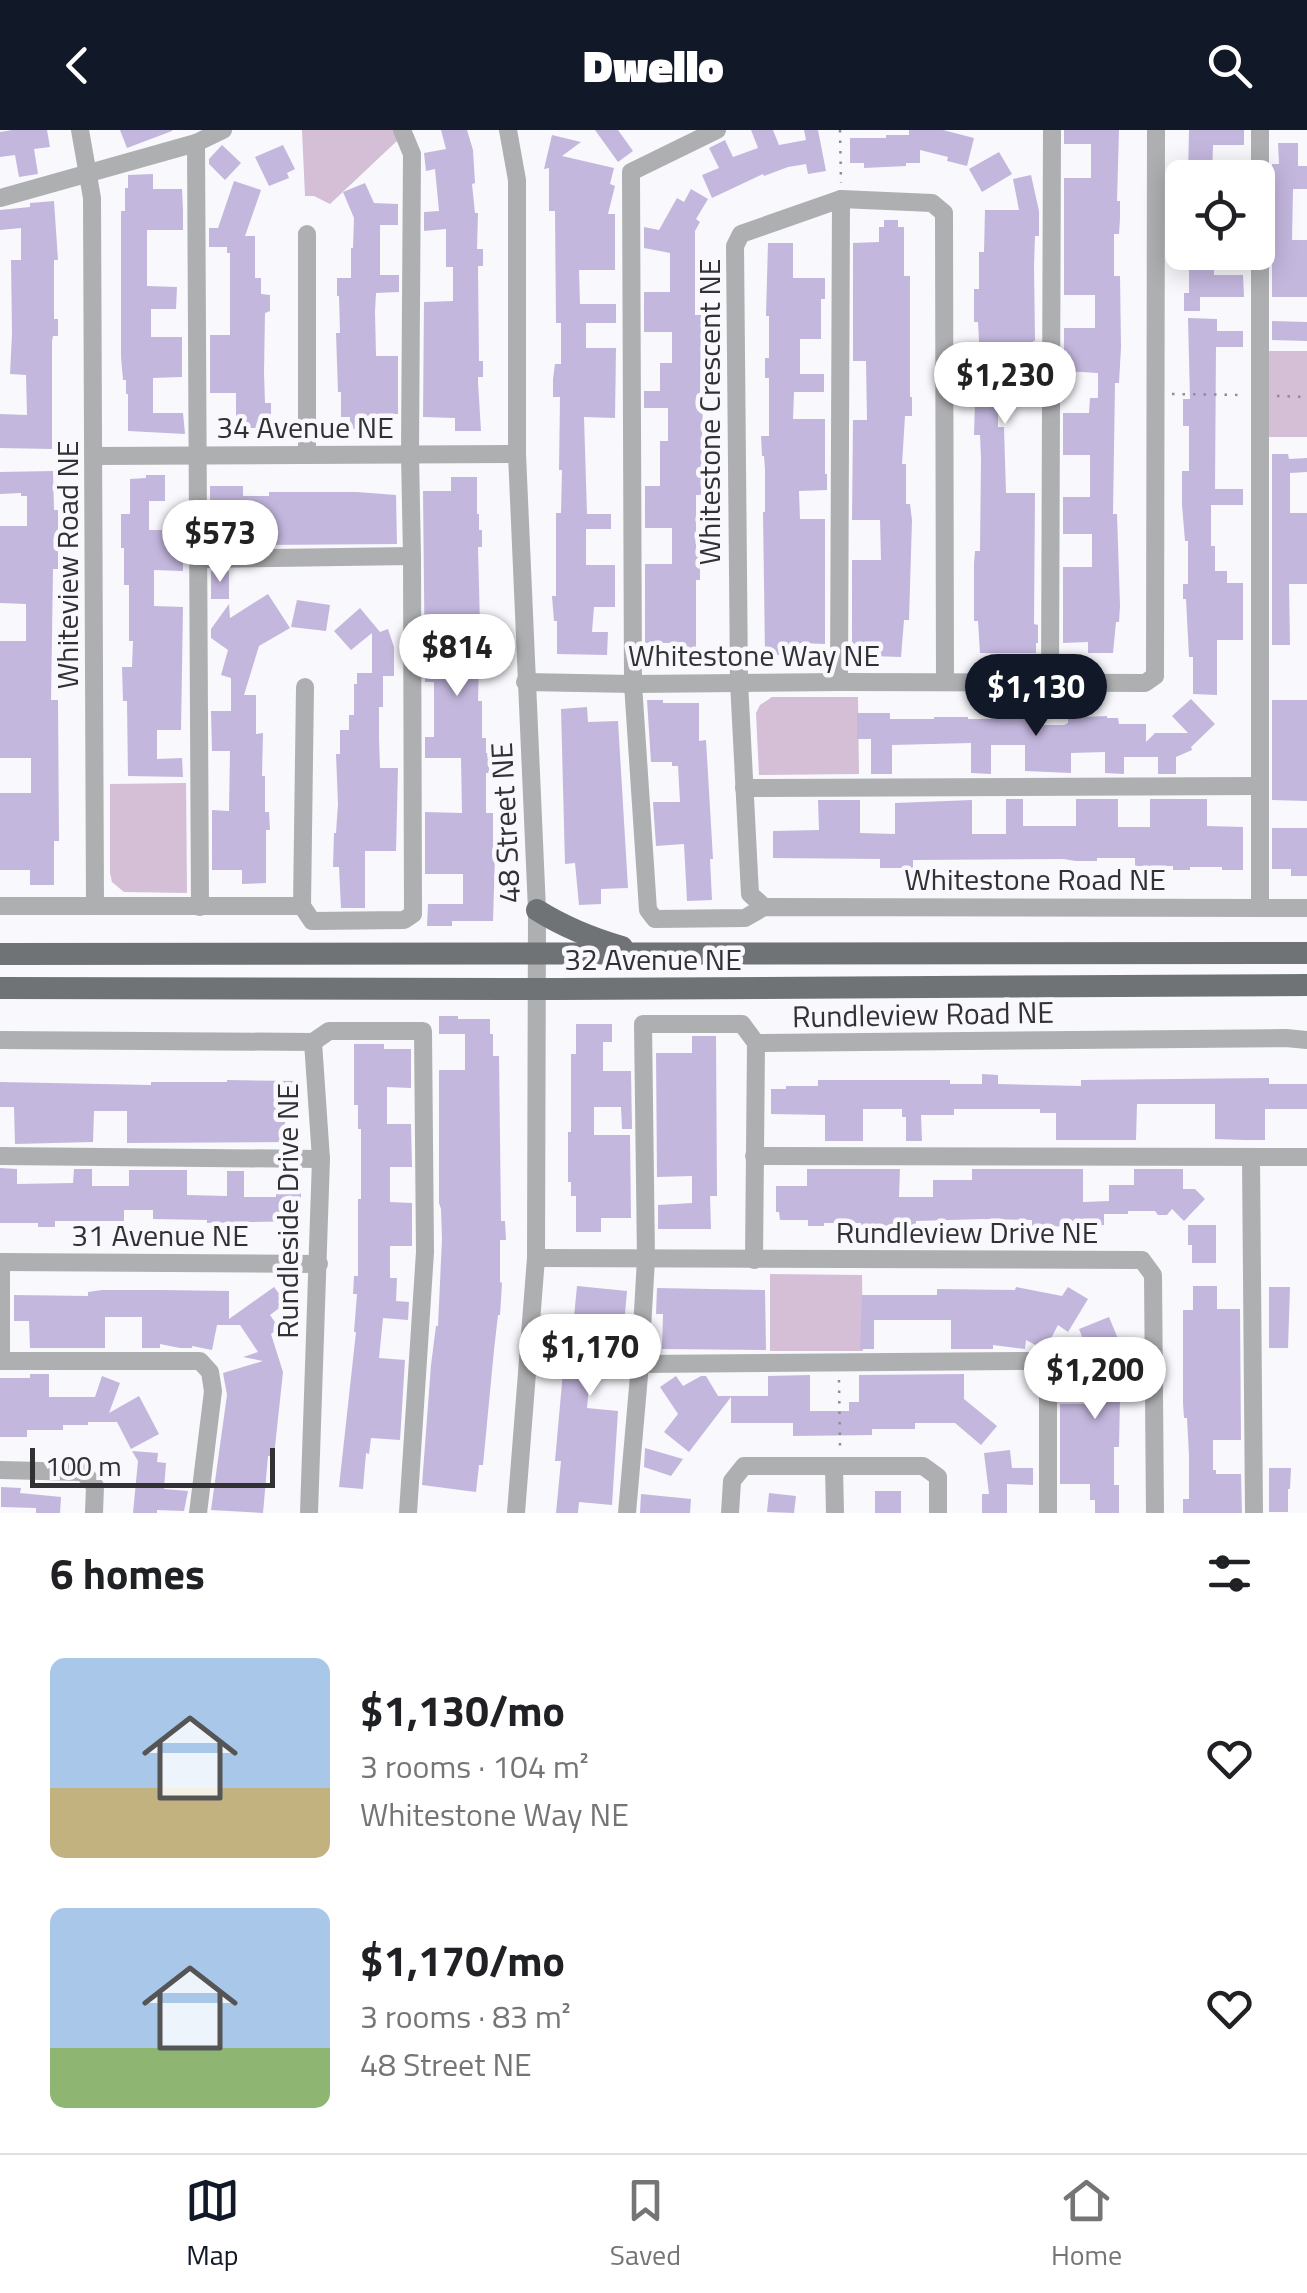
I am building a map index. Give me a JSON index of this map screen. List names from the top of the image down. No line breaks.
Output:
{"streets":{"main road":["32 Avenue NE"],"street":["Whitestone Crescent NE","34 Avenue NE","Whiteview Road NE","Whitestone Way NE","48 Street NE","Whitestone Road NE","Rundleview Road NE","Rundleside Drive NE","Rundleview Drive NE","31 Avenue NE"]},"crossings":[["Whitestone Crescent NE","Whitestone Way NE"],["Whitestone Crescent NE","Whitestone Road NE"],["34 Avenue NE","Whiteview Road NE"],["34 Avenue NE","48 Street NE"],["Whitestone Way NE","48 Street NE"],["Whitestone Way NE","Whitestone Road NE"],["48 Street NE","32 Avenue NE"],["48 Street NE","Rundleview Drive NE"],["Rundleview Road NE","Rundleview Drive NE"],["Rundleside Drive NE","31 Avenue NE"]],"scale_bar":"100 m","page":{"header":"Dwello","price":["$1,230","$573","$814","$1,130","$1,170","$1,200"],"scale":"100 m","heading":"6 homes","list":[{"name":"$1,130/mo","note":"3 rooms · 104 m² · Whitestone Way NE"},{"name":"$1,170/mo","note":"3 rooms · 83 m² · 48 Street NE"}],"tabs":["Map","Saved","Home"]}}
